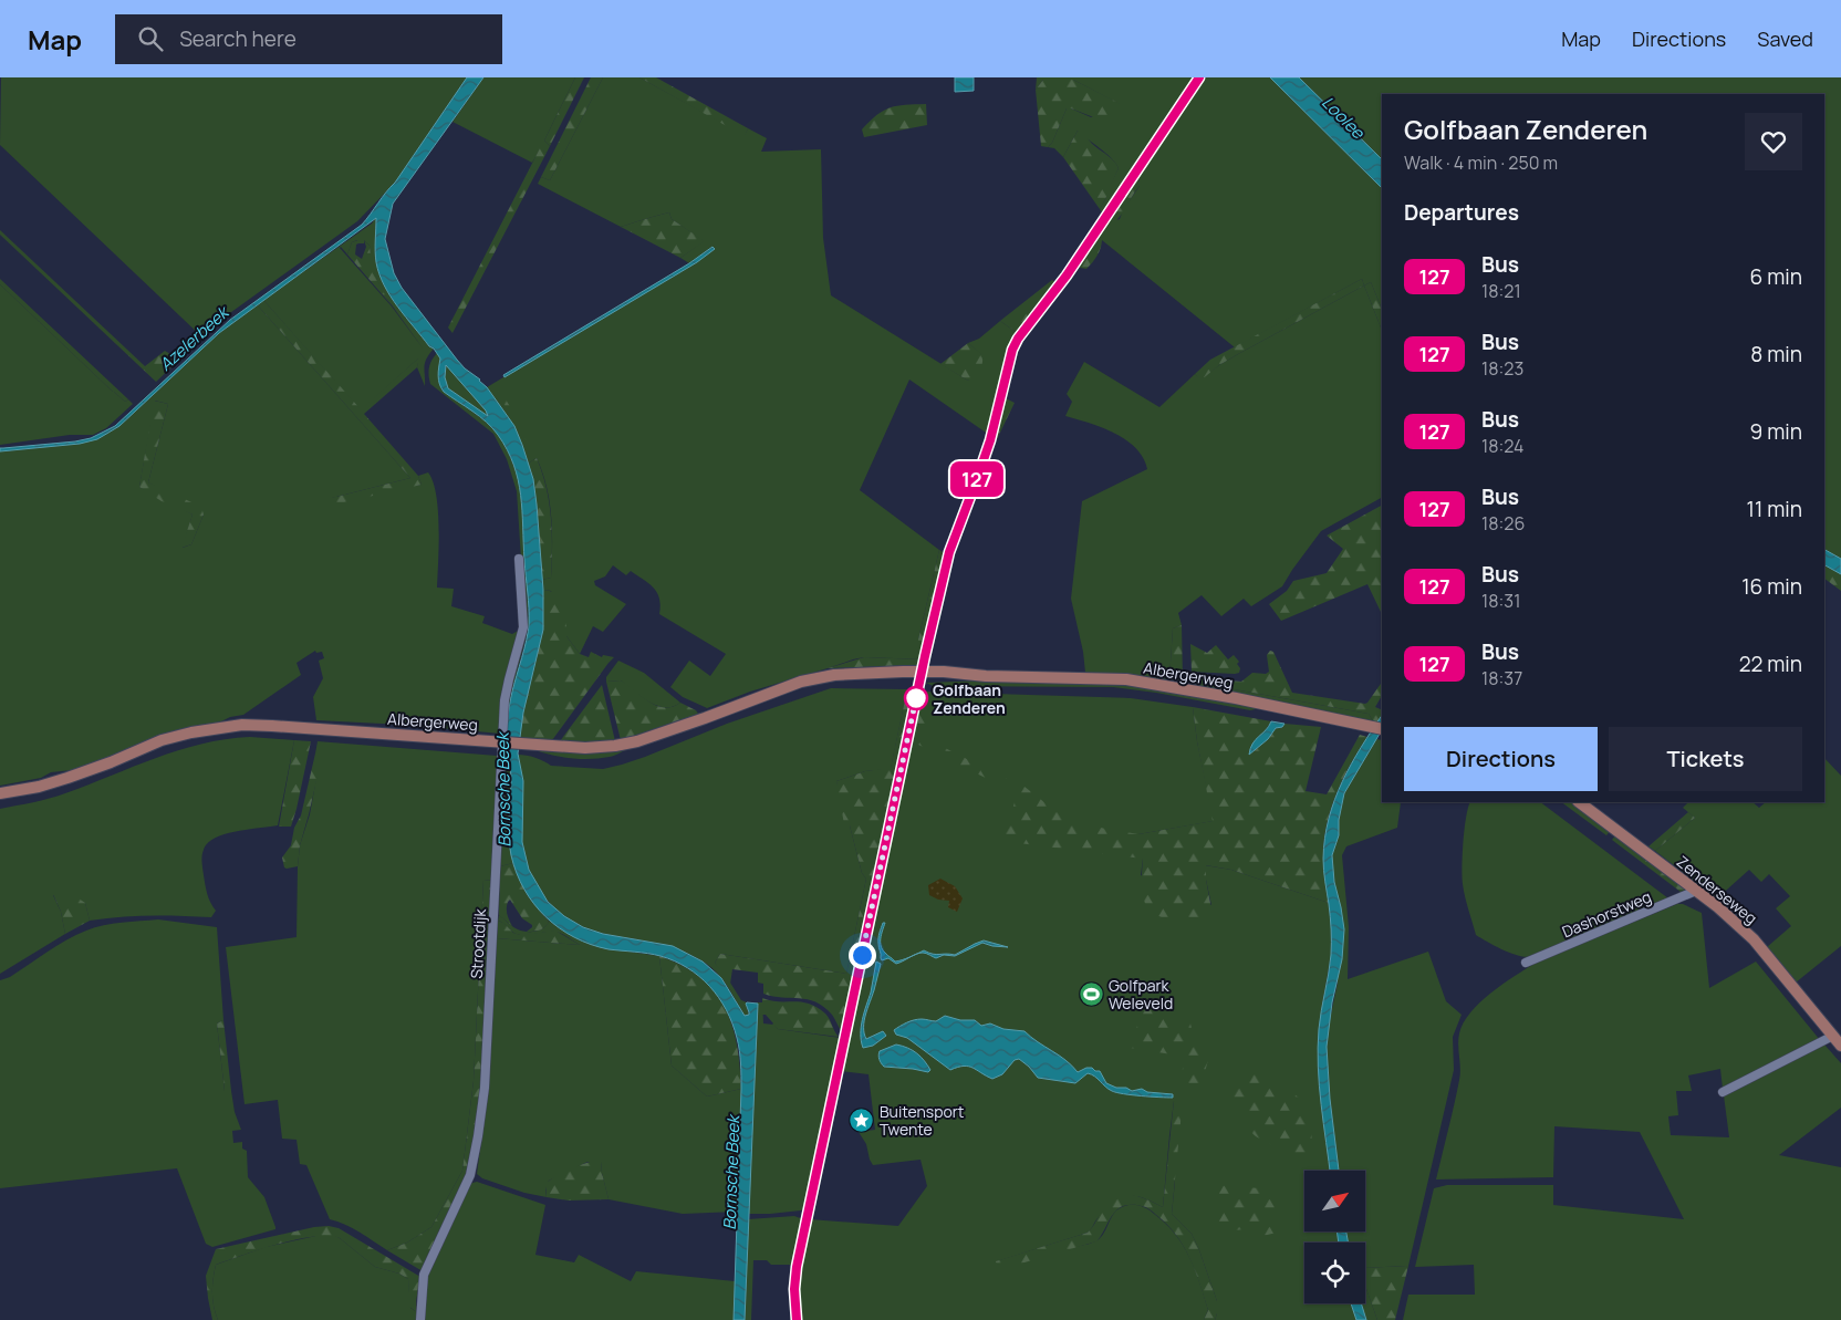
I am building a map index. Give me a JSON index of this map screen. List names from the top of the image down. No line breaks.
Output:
{"streets":{"main road":["Albergerweg","Zenderseweg"],"street":["Dashorstweg","Strootdijk"]},"crossings":[["Albergerweg","Strootdijk"],["Zenderseweg","Dashorstweg"]],"water":["Loolee","Azelerbeek","Bornsche Beek"],"places":{"other":["Golfbaan Zenderen"],"sports":["Golfpark Weleveld"],"place":["Buitensport Twente"]},"lines":["bus line 127"],"north":"top right","page":{"header":"Map","search":"Search here","nav":["Map","Directions","Saved"],"on_map":"127","heading":[["Golfbaan Zenderen","Walk · 4 min · 250 m"],"Departures"],"list":[{"mark":"127","name":"Bus","note":"18:21","value":"6 min"},{"mark":"127","name":"Bus","note":"18:23","value":"8 min"},{"mark":"127","name":"Bus","note":"18:24","value":"9 min"},{"mark":"127","name":"Bus","note":"18:26","value":"11 min"},{"mark":"127","name":"Bus","note":"18:31","value":"16 min"},{"mark":"127","name":"Bus","note":"18:37","value":"22 min"}],"buttons":["Directions","Tickets"]}}
